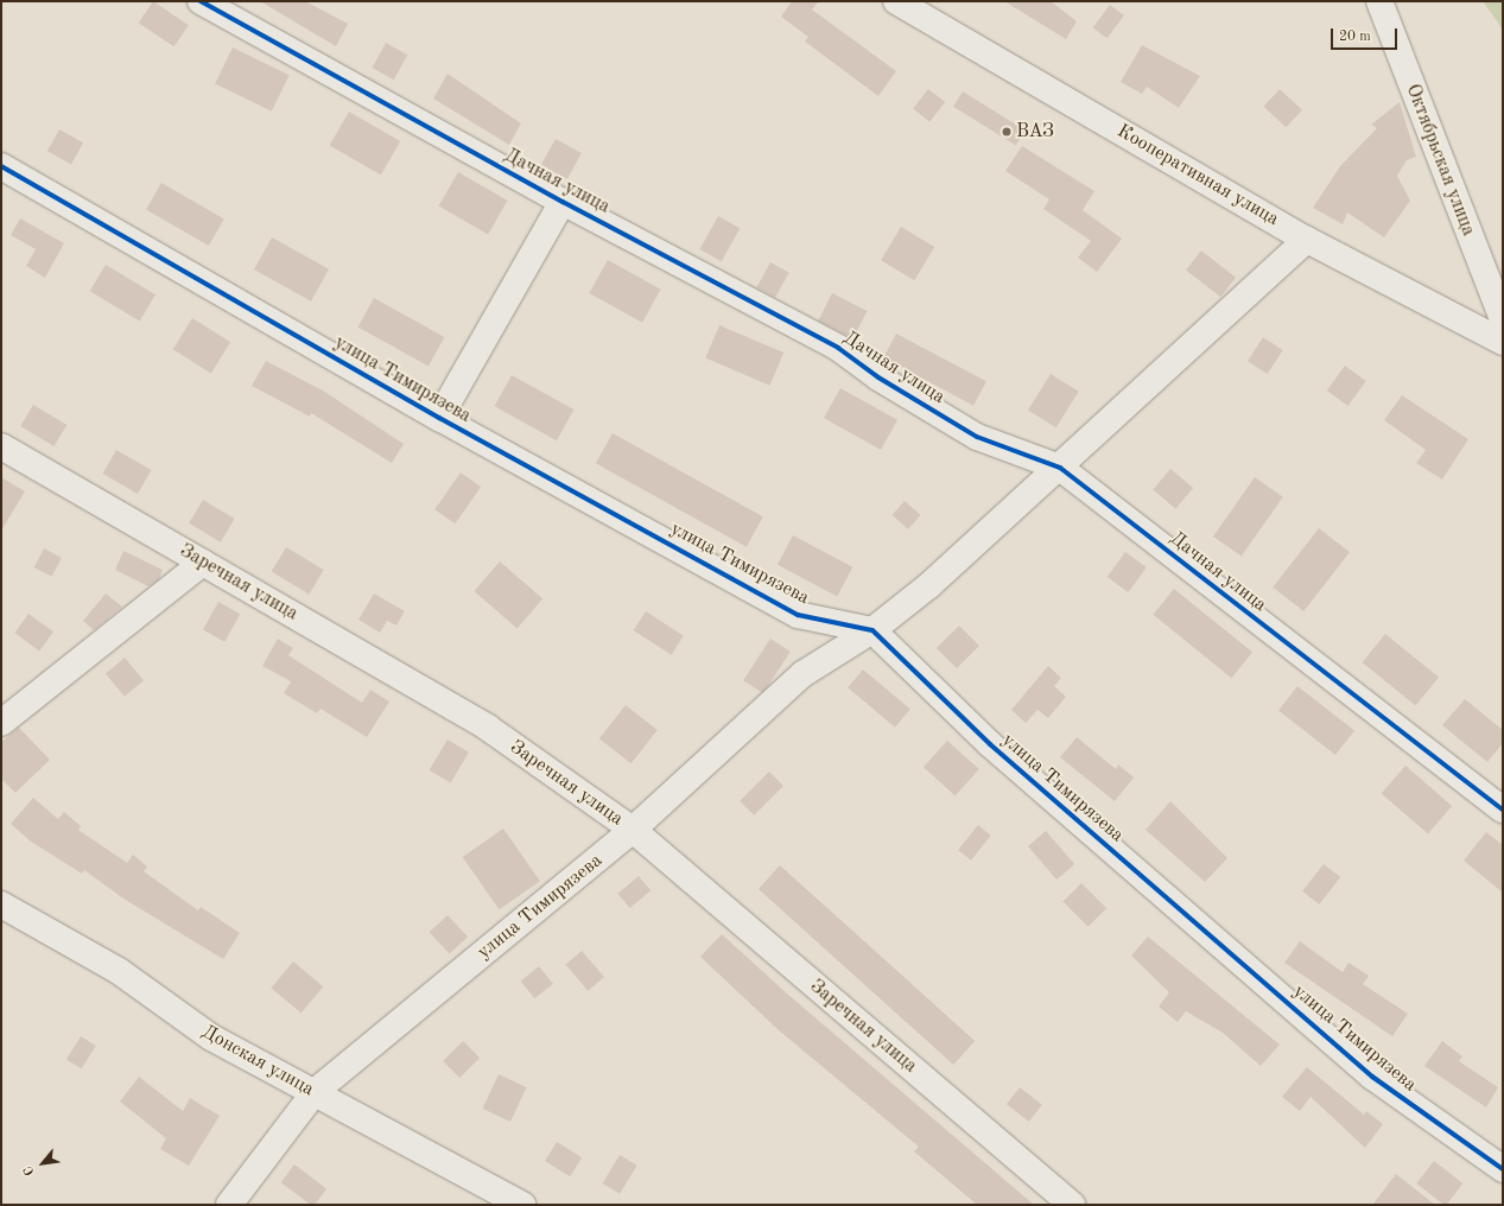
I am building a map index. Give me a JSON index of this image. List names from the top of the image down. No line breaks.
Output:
{"streets":{"street":["Октябрьская улица","Кооперативная улица","Дачная улица","улица Тимирязева","Заречная улица","Донская улица"]},"crossings":[["Кооперативная улица","улица Тимирязева"],["Дачная улица","улица Тимирязева"],["улица Тимирязева","Заречная улица"],["улица Тимирязева","Донская улица"]],"places":["ВАЗ"],"scale_bar":"20 m","north":"bottom left"}
